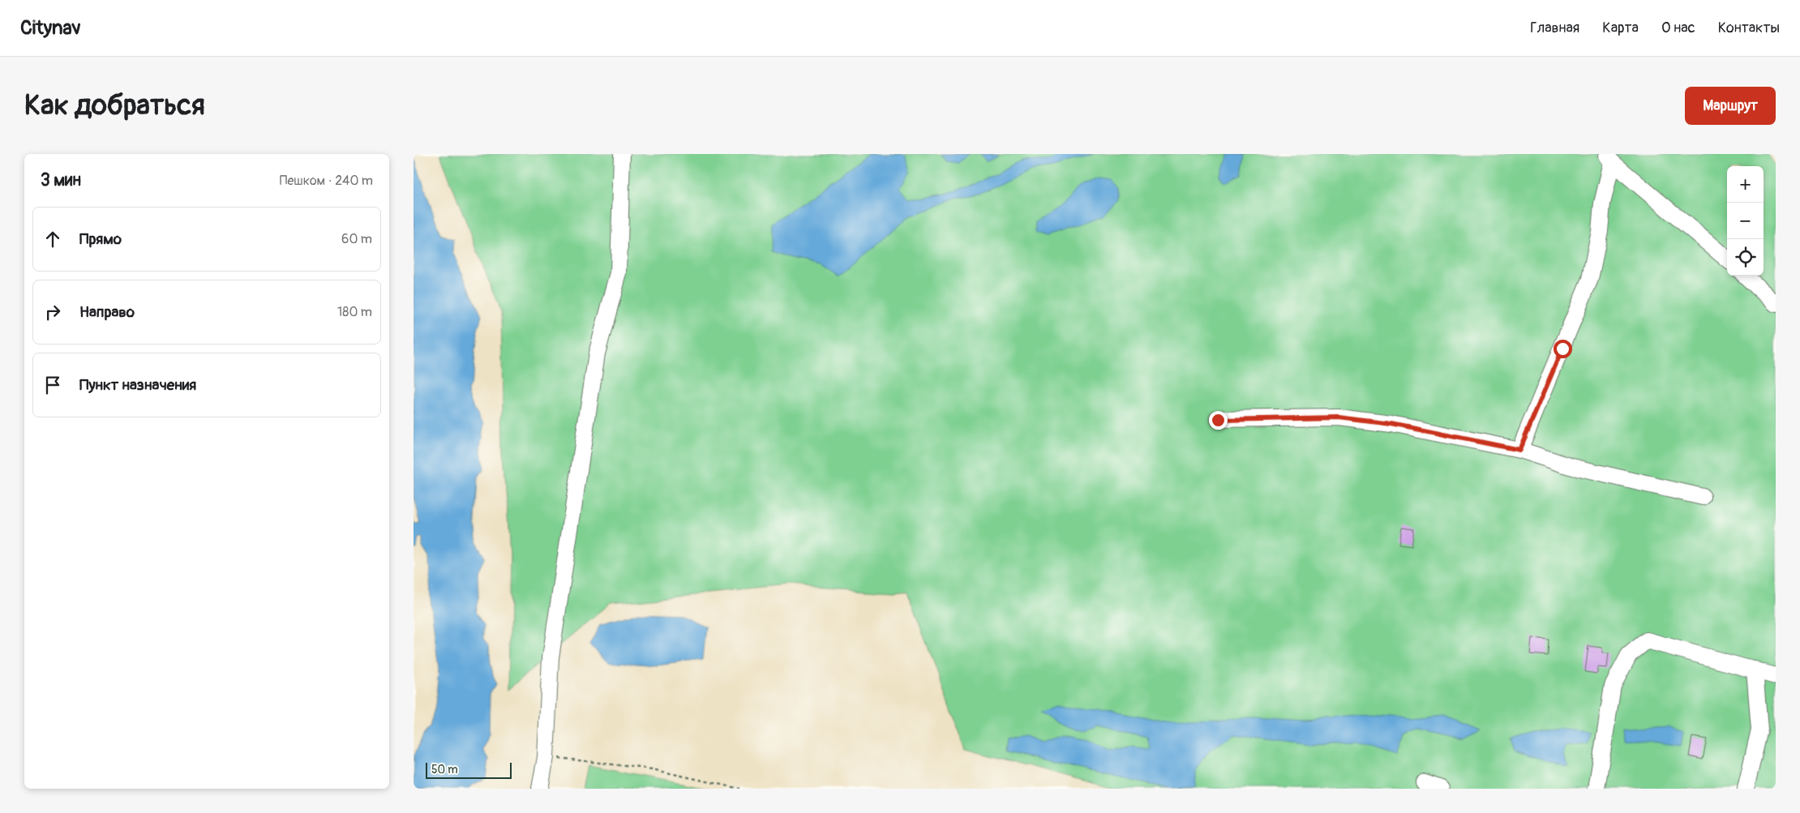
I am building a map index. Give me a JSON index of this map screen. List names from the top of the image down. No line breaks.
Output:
{"scale_bar":"50 m","page":{"header":"Citynav","nav":["Главная","Карта","О нас","Контакты"],"buttons":"Маршрут","title":"Как добраться","heading":["3 мин","Пешком · 240 m"],"map_buttons":["+","−"],"list":[["Прямо","60 m"],["Направо","180 m"],"Пункт назначения"],"scale":"50 m"}}
